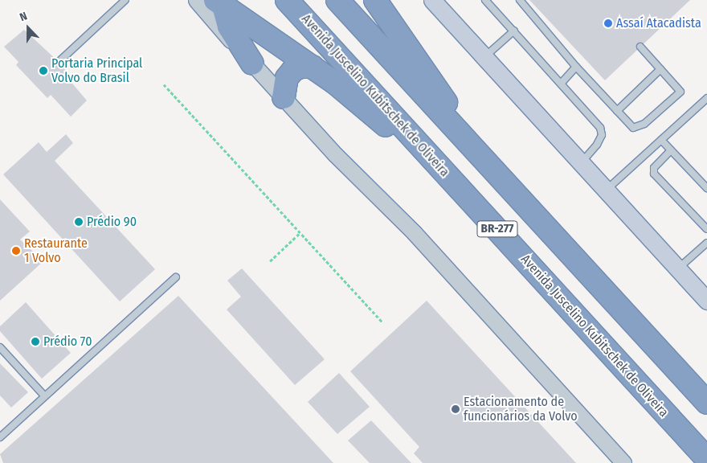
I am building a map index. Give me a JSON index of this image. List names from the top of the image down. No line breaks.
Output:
{"streets":{"highway":["Avenida Juscelino Kubitschek de Oliveira","BR-277"]},"places":["Assaí Atacadista","Portaria Principal Volvo do Brasil","Prédio 90","Restaurante 1 Volvo","Prédio 70","Estacionamento de funcionários da Volvo"],"north":"top"}
